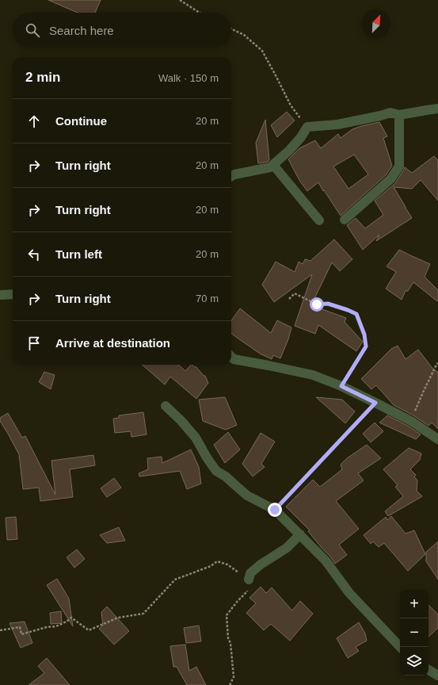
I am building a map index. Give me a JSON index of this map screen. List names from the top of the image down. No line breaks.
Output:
{"north":"top right","page":{"search":"Search here","heading":["2 min","Walk · 150 m"],"list":[["Continue","20 m"],["Turn right","20 m"],["Turn right","20 m"],["Turn left","20 m"],["Turn right","70 m"],"Arrive at destination"],"map_buttons":["+","−"]}}
